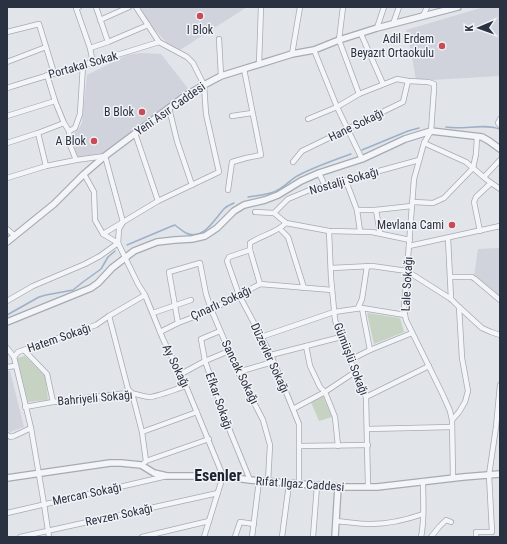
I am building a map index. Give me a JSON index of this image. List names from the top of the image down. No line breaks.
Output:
{"streets":{"street":["Portakal Sokak","Yeni Asır Caddesi","Hane Sokağı","Nostalji Sokağı","Lale Sokağı","Çınarlı Sokağı","Hatem Sokağı","Düzevler Sokağı","Gümüşlü Sokağı","Ay Sokağı","Sancak Sokağı","Bahriyeli Sokağı","Efkar Sokağı","Rıfat Ilgaz Caddesi","Mercan Sokağı","Revzen Sokağı"]},"crossings":[["Nostalji Sokağı","Lale Sokağı"],["Lale Sokağı","Rıfat Ilgaz Caddesi"],["Çınarlı Sokağı","Düzevler Sokağı"],["Çınarlı Sokağı","Gümüşlü Sokağı"],["Çınarlı Sokağı","Ay Sokağı"],["Çınarlı Sokağı","Sancak Sokağı"],["Hatem Sokağı","Ay Sokağı"],["Düzevler Sokağı","Rıfat Ilgaz Caddesi"],["Gümüşlü Sokağı","Rıfat Ilgaz Caddesi"],["Ay Sokağı","Bahriyeli Sokağı"],["Ay Sokağı","Rıfat Ilgaz Caddesi"],["Sancak Sokağı","Efkar Sokağı"],["Sancak Sokağı","Rıfat Ilgaz Caddesi"],["Efkar Sokağı","Rıfat Ilgaz Caddesi"],["Rıfat Ilgaz Caddesi","Mercan Sokağı"]],"districts":["Esenler"],"places":["I Blok","Adil Erdem Beyazıt Ortaokulu","B Blok","A Blok","Mevlana Cami"],"north":"left"}
